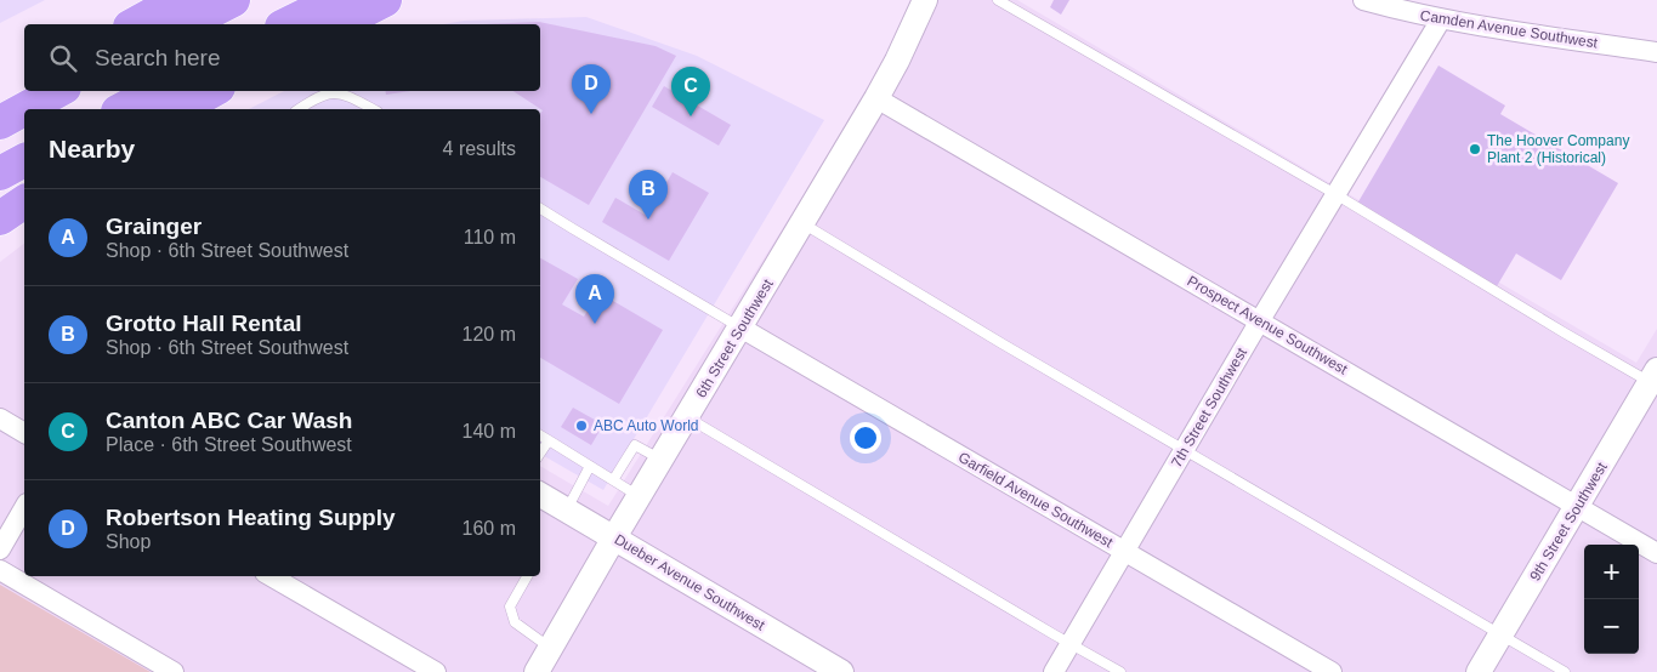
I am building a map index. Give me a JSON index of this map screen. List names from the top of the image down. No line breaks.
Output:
{"streets":{"street":["Camden Avenue Southwest","Prospect Avenue Southwest","6th Street Southwest","7th Street Southwest","Garfield Avenue Southwest","9th Street Southwest","Dueber Avenue Southwest"]},"crossings":[["Camden Avenue Southwest","7th Street Southwest"],["Prospect Avenue Southwest","6th Street Southwest"],["Prospect Avenue Southwest","7th Street Southwest"],["Prospect Avenue Southwest","9th Street Southwest"],["6th Street Southwest","Garfield Avenue Southwest"],["6th Street Southwest","Dueber Avenue Southwest"],["7th Street Southwest","Garfield Avenue Southwest"]],"places":["The Hoover Company Plant 2 (Historical)","ABC Auto World"],"page":{"search":"Search here","pins":["D","C","B","A"],"heading":["Nearby","4 results"],"list":[{"mark":"A","name":"Grainger","note":"Shop · 6th Street Southwest","value":"110 m"},{"mark":"B","name":"Grotto Hall Rental","note":"Shop · 6th Street Southwest","value":"120 m"},{"mark":"C","name":"Canton ABC Car Wash","note":"Place · 6th Street Southwest","value":"140 m"},{"mark":"D","name":"Robertson Heating Supply","note":"Shop","value":"160 m"}],"map_buttons":["+","−"]}}
